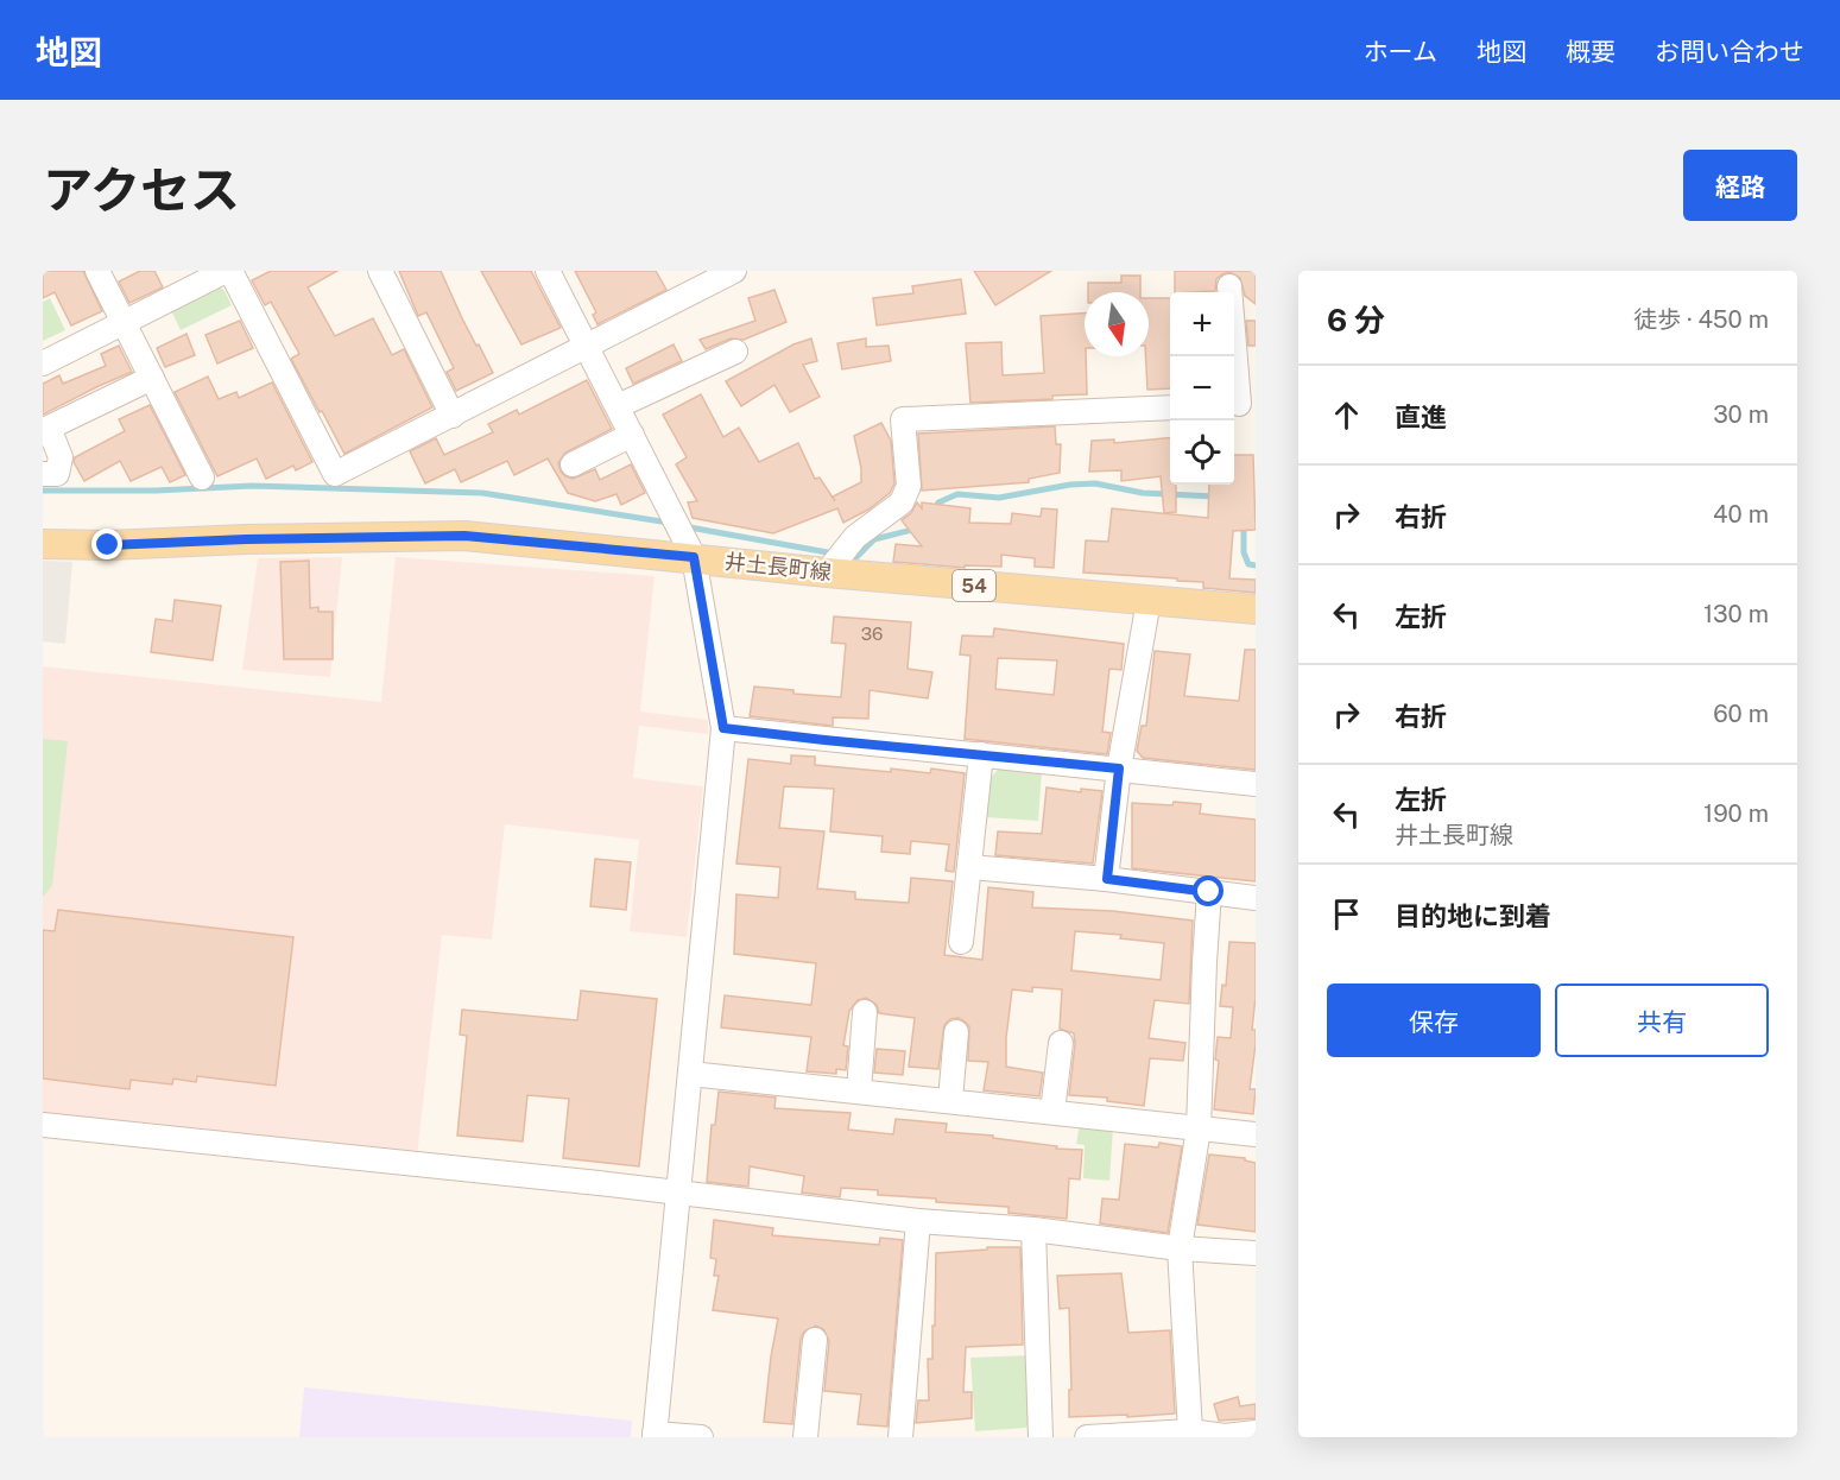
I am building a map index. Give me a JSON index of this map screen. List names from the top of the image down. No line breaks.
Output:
{"streets":{"main road":["井土長町線","54"]},"house_numbers":["36"],"north":"bottom","page":{"header":"地図","nav":["ホーム","地図","概要","お問い合わせ"],"title":"アクセス","buttons":["経路",["保存","共有"]],"heading":["6 分","徒歩 · 450 m"],"map_buttons":["+","−"],"list":[["直進","30 m"],["右折","40 m"],["左折","130 m"],["右折","60 m"],["左折","井土長町線","190 m"],"目的地に到着"]}}
